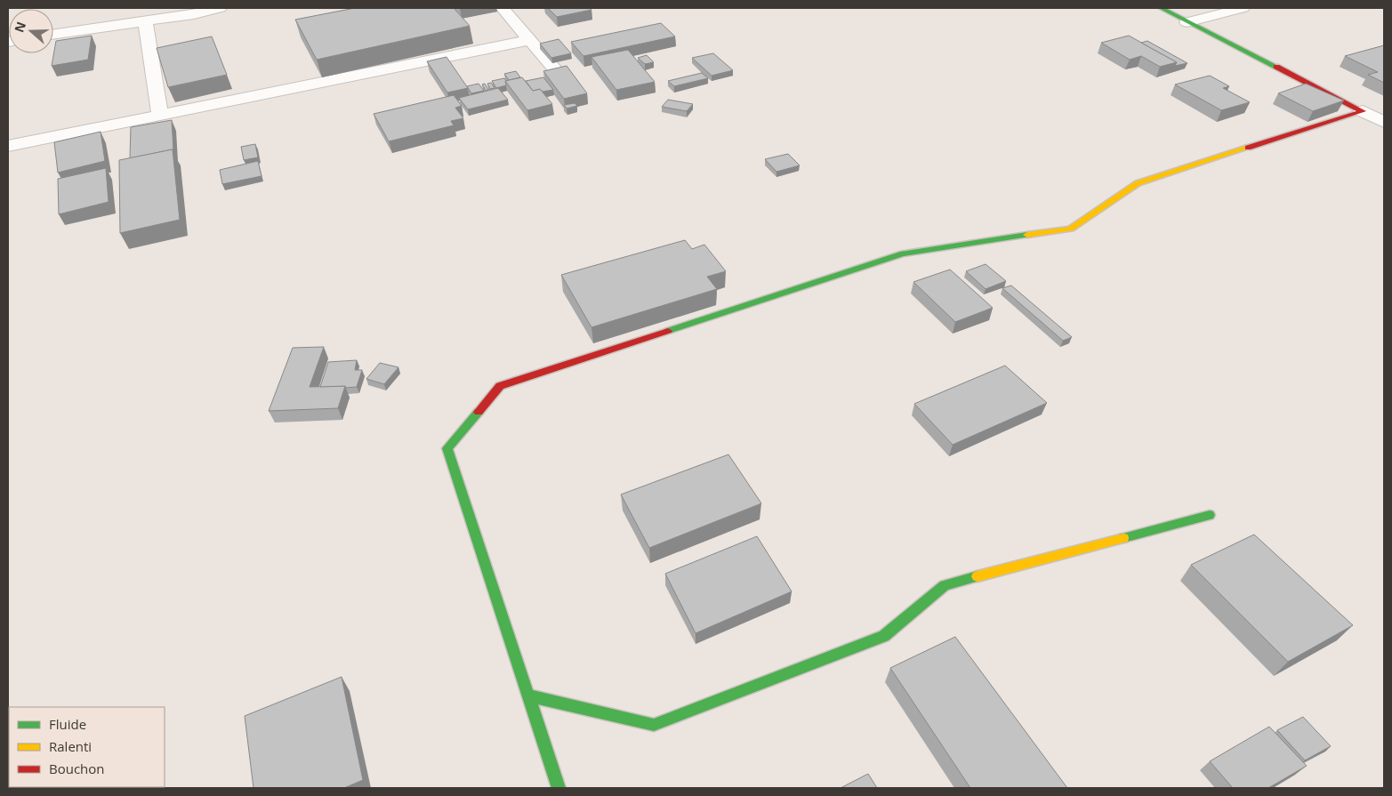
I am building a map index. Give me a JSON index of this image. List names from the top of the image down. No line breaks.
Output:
{"legend":["Fluide","Ralenti","Bouchon"],"north":"left"}
